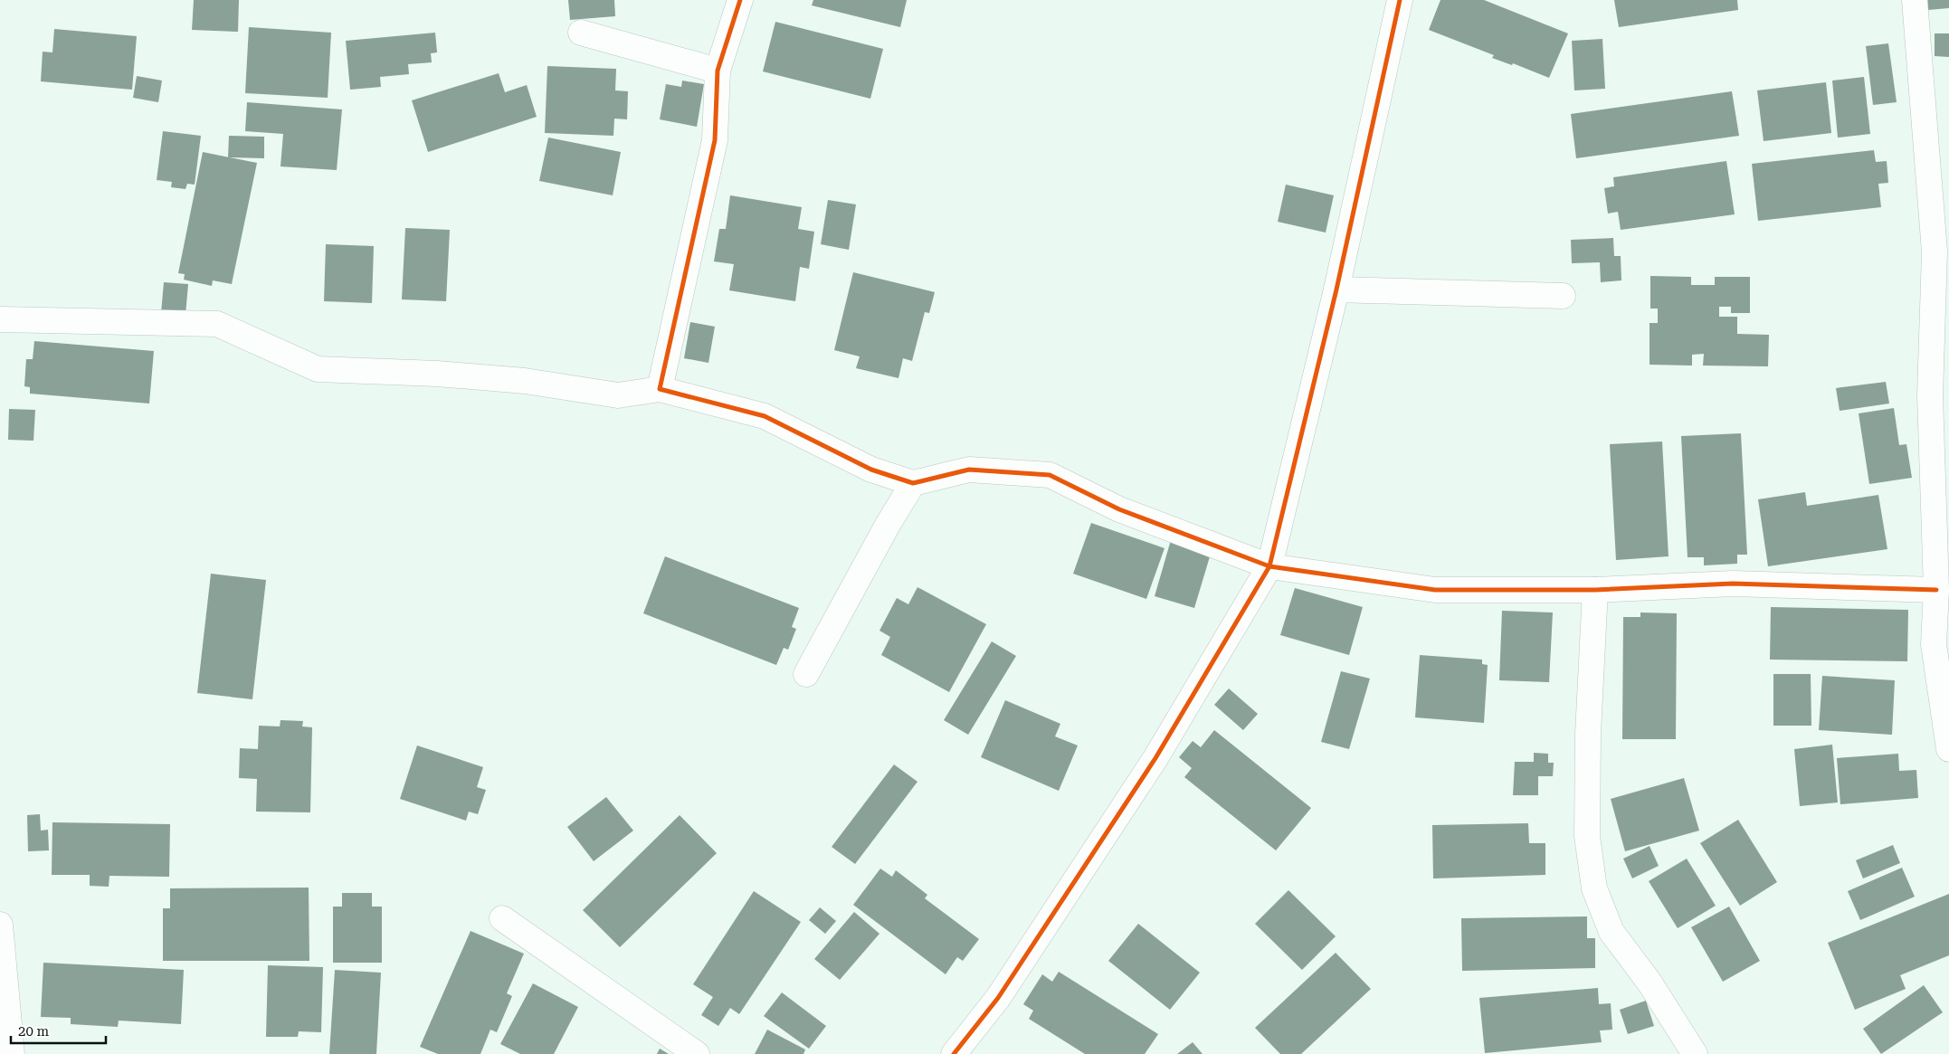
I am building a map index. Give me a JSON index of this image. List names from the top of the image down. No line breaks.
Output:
{"scale_bar":"20 m"}
